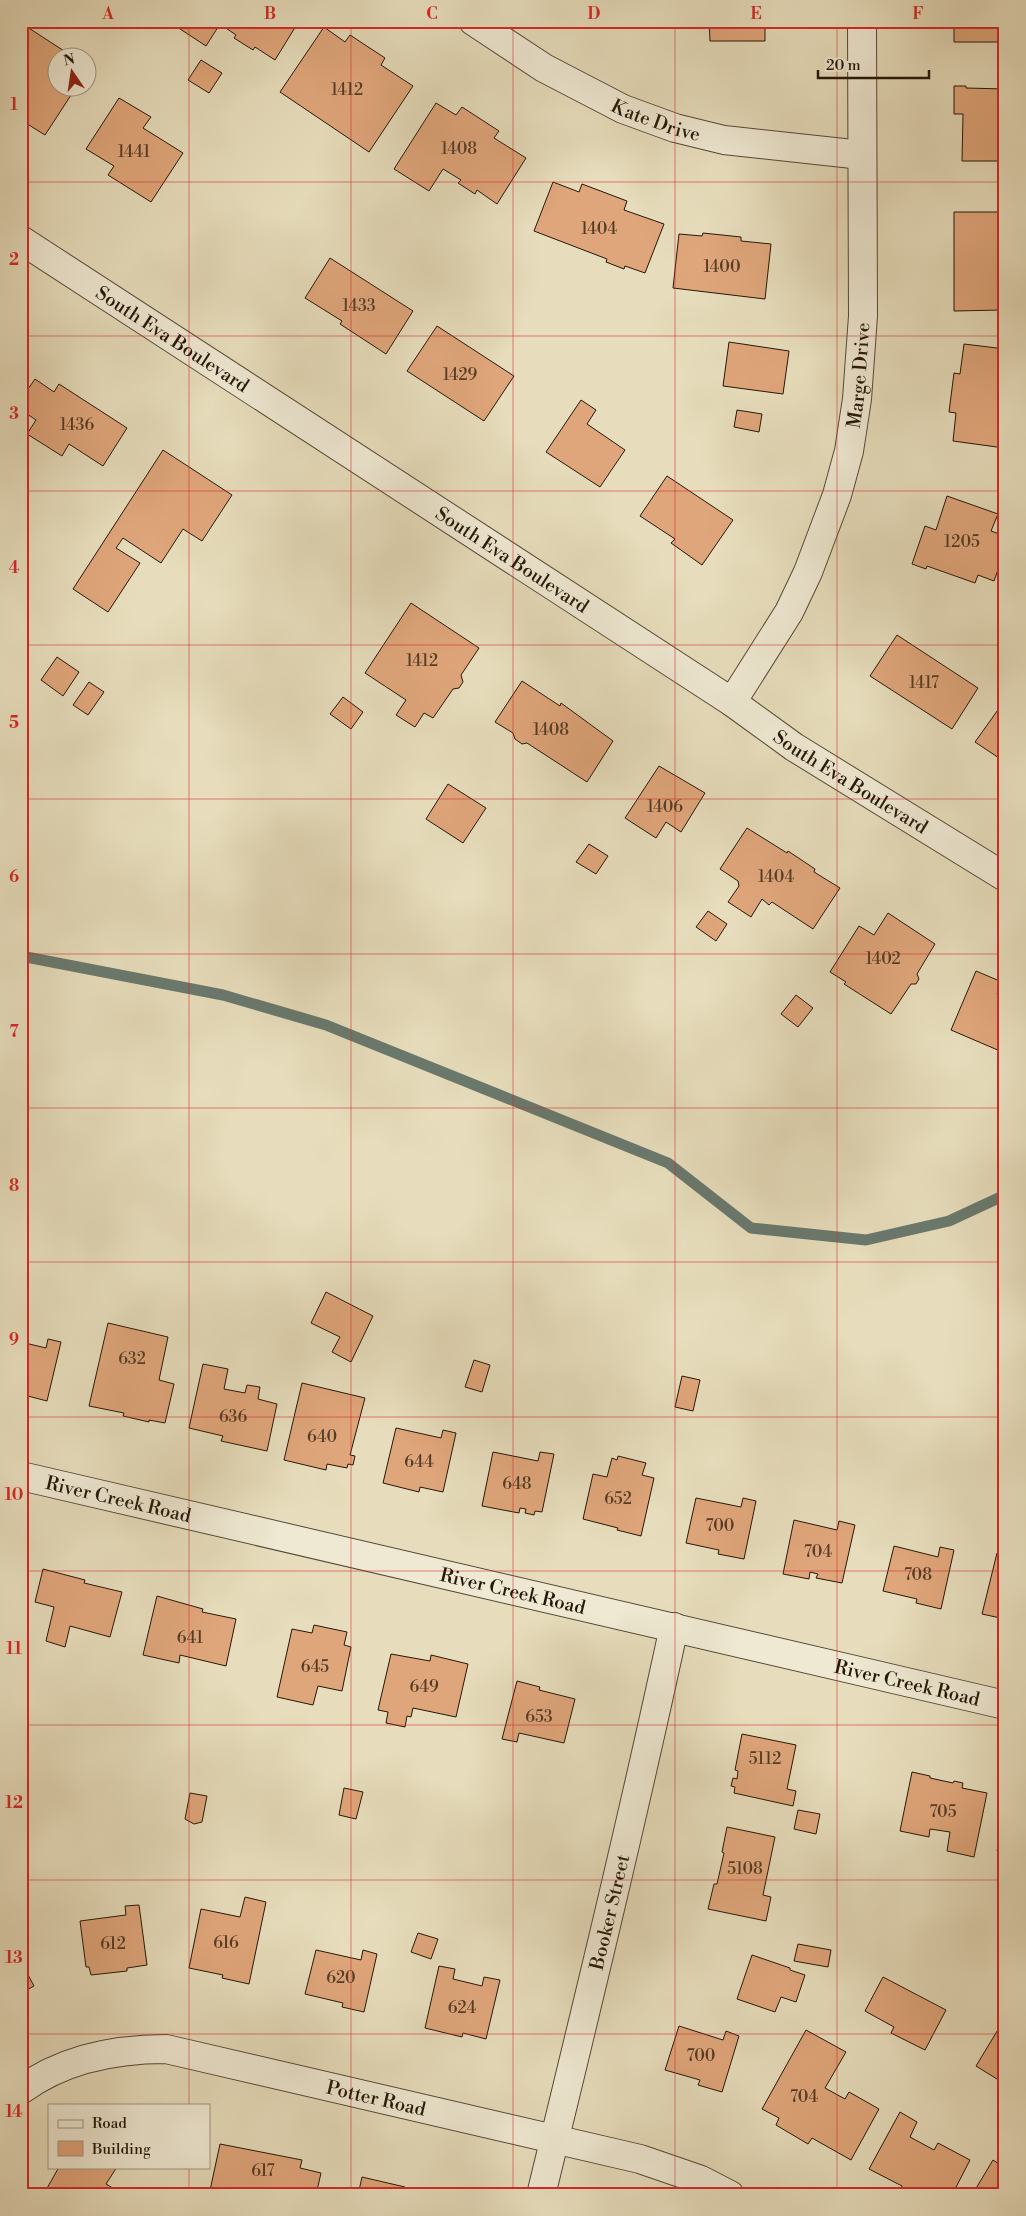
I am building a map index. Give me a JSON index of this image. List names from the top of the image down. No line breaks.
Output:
{"streets":{"street":["Kate Drive","South Eva Boulevard","Marge Drive","River Creek Road","Booker Street","Potter Road"]},"crossings":[["Kate Drive","Marge Drive"],["South Eva Boulevard","Marge Drive"],["River Creek Road","Booker Street"],["Booker Street","Potter Road"]],"house_numbers":["1412","1408","1441","1404","1400","1433","1429","1436","1205","1412","1417","1408","1406","1404","1402","632","636","640","644","648","652","700","704","708","641","645","649","653","5112","705","5108","616","612","620","624","700","704","617"],"legend":["Road","Building"],"scale_bar":"20 m","north":"top","grid":{"columns":["A","B","C","D","E","F"],"rows":["1","2","3","4","5","6","7","8","9","10","11","12","13","14"]}}
